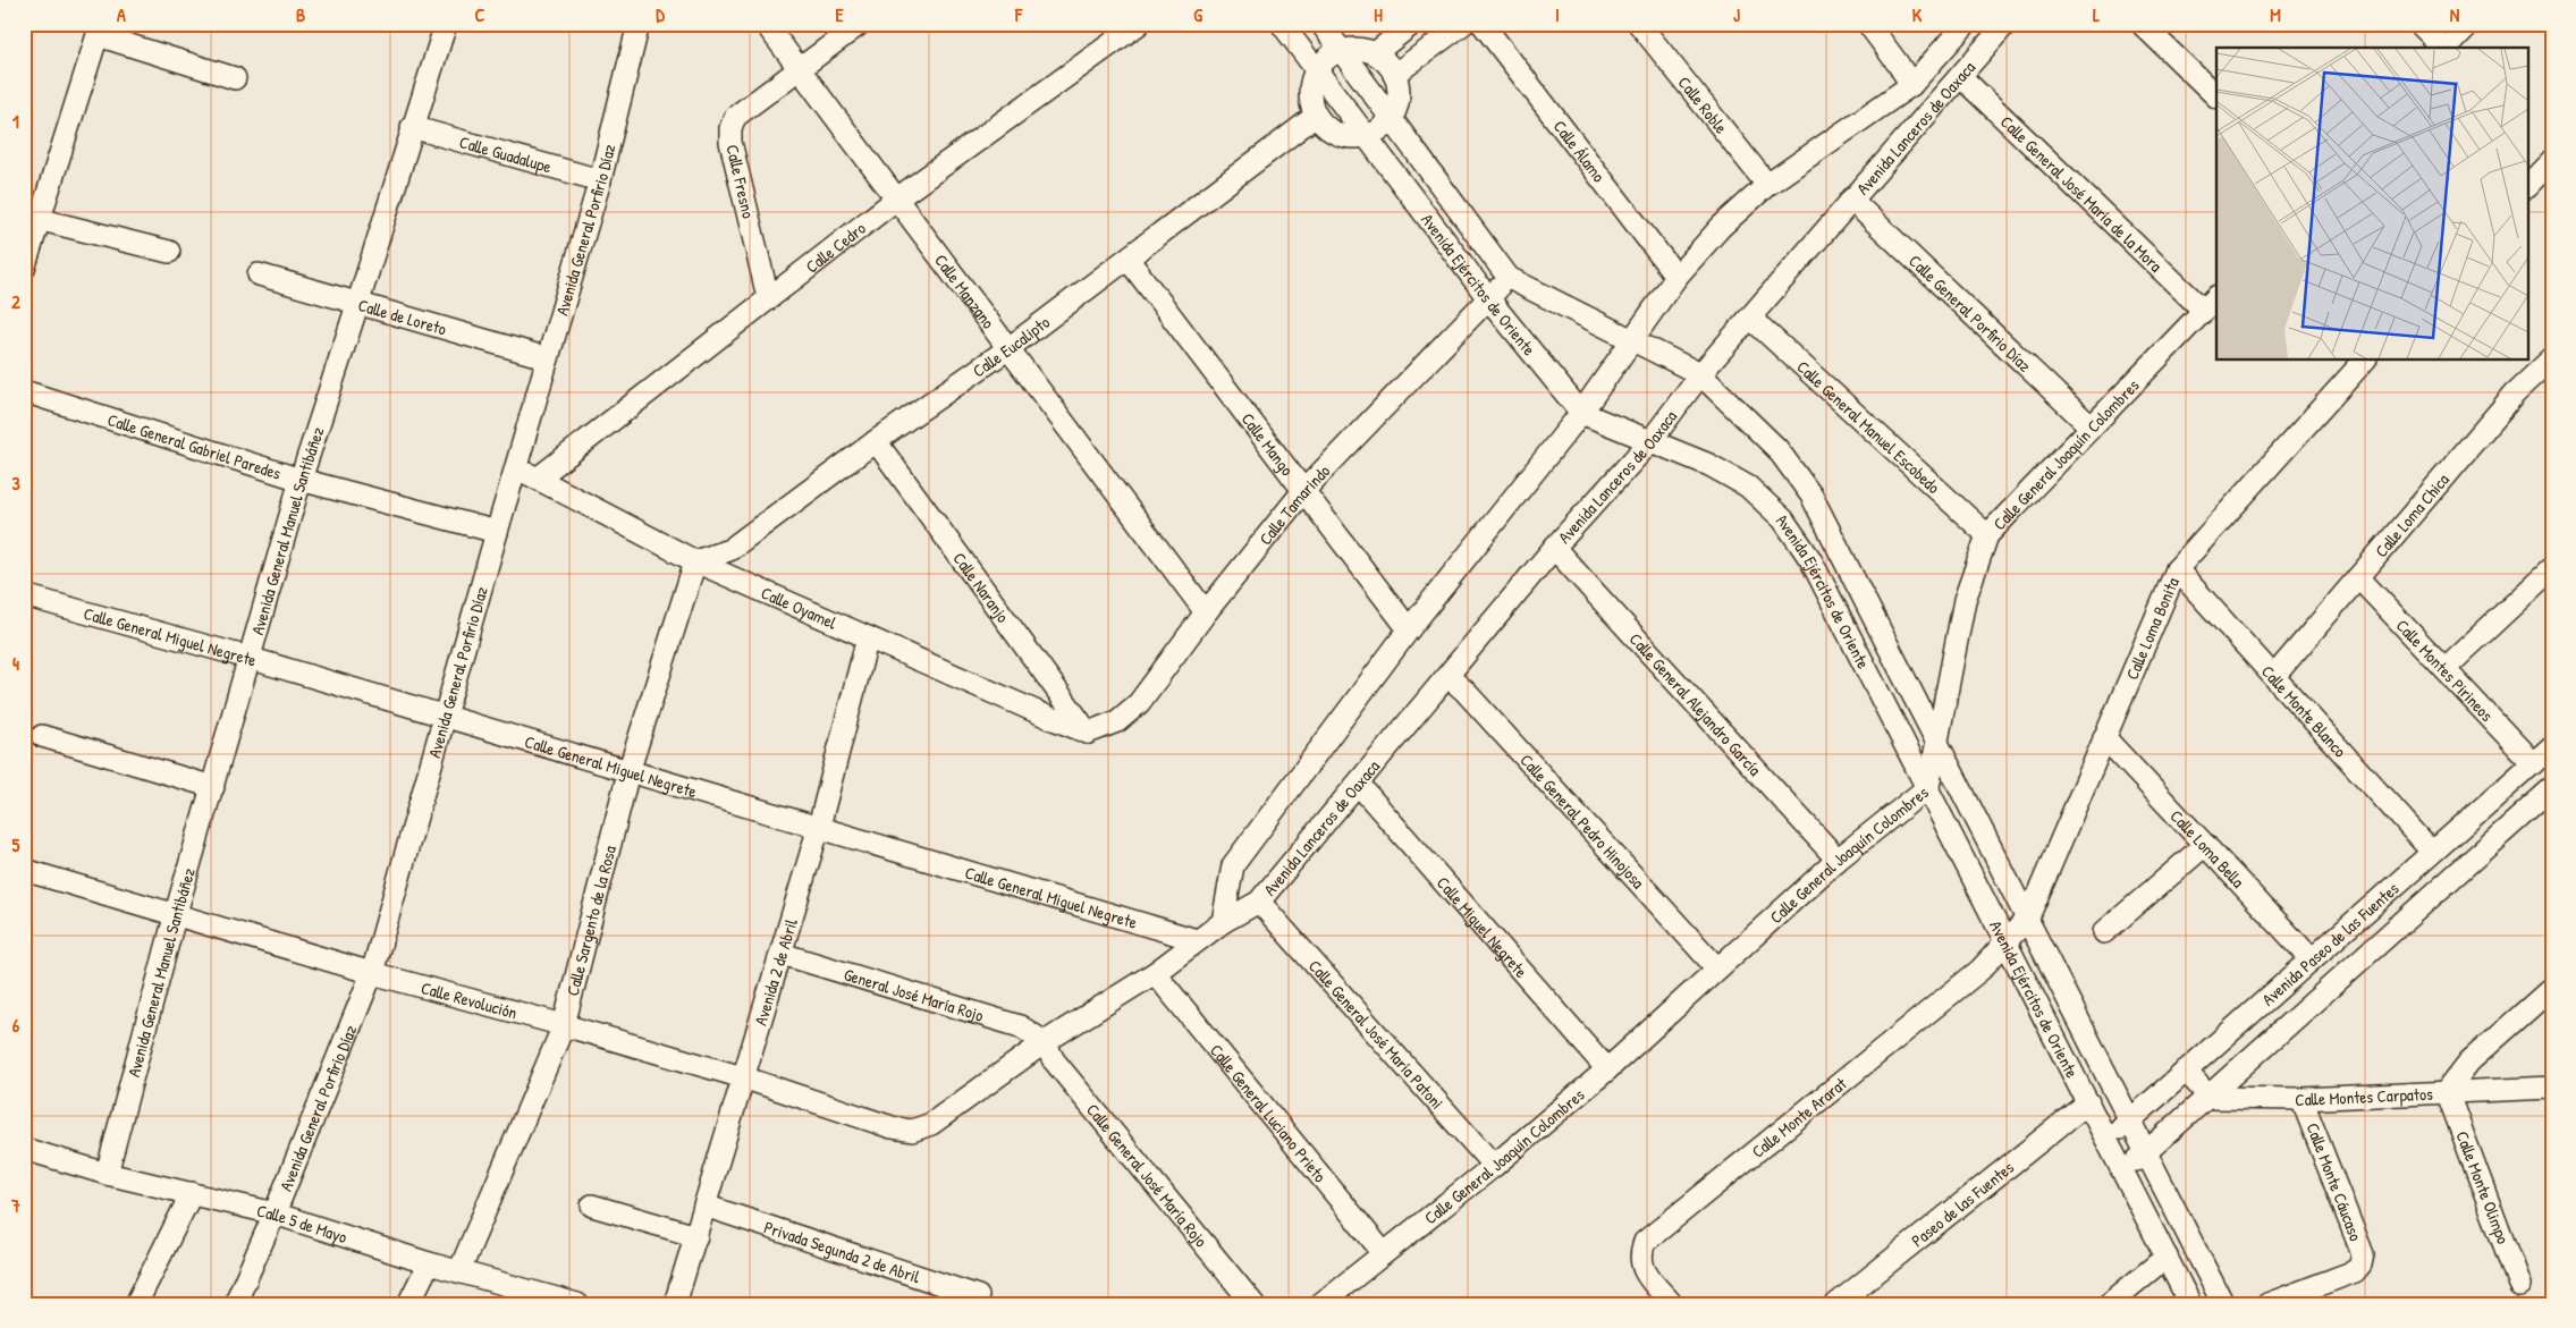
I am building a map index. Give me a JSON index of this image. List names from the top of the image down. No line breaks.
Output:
{"streets":{"street":["Calle Roble","Avenida Lanceros de Oaxaca","Calle Álamo","Calle Guadalupe","Calle Fresno","Calle General José María de la Mora","Avenida General Porfirio Díaz","Calle Cedro","Avenida Ejércitos de Oriente","Calle Manzano","Calle General Porfirio Díaz","Calle de Loreto","Calle Eucalipto","Calle General Manuel Escobedo","Calle Mango","Calle General Gabriel Paredes","Calle General Joaquín Colombres","Calle Tamarindo","Calle Loma Chica","Avenida General Manuel Santibáñez","Calle Naranjo","Calle Oyamel","Calle Loma Bonita","Calle General Miguel Negrete","Calle Montes Pirineos","Calle General Alejandro García","Calle Monte Blanco","Calle General Pedro Hinojosa","Calle Loma Bella","Calle Sargento de la Rosa","Calle Miguel Negrete","Avenida Paseo de las Fuentes","Avenida 2 de Abril","General José María Rojo","Calle Revolución","Calle General José María Patoni","Calle Montes Carpatos","Calle General Luciano Prieto","Calle Monte Ararat","Calle General José María Rojo","Calle Monte Cáucaso","Calle Monte Olimpo","Paseo de las Fuentes","Calle 5 de Mayo","Privada Segunda 2 de Abril"]},"crossings":[["Calle Roble","Avenida Lanceros de Oaxaca"],["Avenida Lanceros de Oaxaca","Calle Álamo"],["Avenida Lanceros de Oaxaca","Calle General José María de la Mora"],["Avenida Lanceros de Oaxaca","Avenida Ejércitos de Oriente"],["Avenida Lanceros de Oaxaca","Calle General Porfirio Díaz"],["Avenida Lanceros de Oaxaca","Calle General Manuel Escobedo"],["Avenida Lanceros de Oaxaca","Calle Mango"],["Avenida Lanceros de Oaxaca","Calle General Miguel Negrete"],["Avenida Lanceros de Oaxaca","Calle General Alejandro García"],["Avenida Lanceros de Oaxaca","Calle General Pedro Hinojosa"],["Avenida Lanceros de Oaxaca","Calle Miguel Negrete"],["Avenida Lanceros de Oaxaca","General José María Rojo"],["Avenida Lanceros de Oaxaca","Calle Revolución"],["Avenida Lanceros de Oaxaca","Calle General José María Patoni"],["Avenida Lanceros de Oaxaca","Calle General Luciano Prieto"],["Avenida Lanceros de Oaxaca","Calle General José María Rojo"],["Calle Guadalupe","Avenida General Porfirio Díaz"],["Calle Guadalupe","Avenida General Manuel Santibáñez"],["Calle Fresno","Calle Cedro"],["Calle Fresno","Calle Manzano"],["Calle General José María de la Mora","Calle General Joaquín Colombres"],["Avenida General Porfirio Díaz","Calle de Loreto"],["Avenida General Porfirio Díaz","Calle General Gabriel Paredes"],["Avenida General Porfirio Díaz","Calle Oyamel"],["Avenida General Porfirio Díaz","Calle General Miguel Negrete"],["Avenida General Porfirio Díaz","Calle Revolución"],["Avenida General Porfirio Díaz","Calle 5 de Mayo"],["Calle Cedro","Calle Manzano"],["Calle Cedro","Calle Oyamel"],["Avenida Ejércitos de Oriente","Calle General Joaquín Colombres"],["Avenida Ejércitos de Oriente","Calle Tamarindo"],["Avenida Ejércitos de Oriente","Calle Loma Bonita"],["Avenida Ejércitos de Oriente","Avenida Paseo de las Fuentes"],["Avenida Ejércitos de Oriente","Calle Monte Ararat"],["Avenida Ejércitos de Oriente","Paseo de las Fuentes"],["Calle Manzano","Calle Eucalipto"],["Calle Manzano","Calle Tamarindo"],["Calle General Porfirio Díaz","Calle General Joaquín Colombres"],["Calle de Loreto","Avenida General Manuel Santibáñez"],["Calle Eucalipto","Calle Mango"],["Calle Eucalipto","Calle Naranjo"],["Calle Eucalipto","Calle Oyamel"],["Calle Eucalipto","Calle Sargento de la Rosa"],["Calle General Manuel Escobedo","Calle General Joaquín Colombres"],["Calle Mango","Calle Tamarindo"],["Calle General Gabriel Paredes","Avenida General Manuel Santibáñez"],["Calle General Joaquín Colombres","Calle General Alejandro García"],["Calle General Joaquín Colombres","Calle General Pedro Hinojosa"],["Calle General Joaquín Colombres","Calle Miguel Negrete"],["Calle General Joaquín Colombres","Calle General José María Patoni"],["Calle General Joaquín Colombres","Calle General Luciano Prieto"],["Calle Tamarindo","Calle Naranjo"],["Calle Tamarindo","Calle Oyamel"],["Calle Loma Chica","Calle Montes Pirineos"],["Calle Loma Chica","Calle Monte Blanco"],["Avenida General Manuel Santibáñez","Calle General Miguel Negrete"],["Avenida General Manuel Santibáñez","Calle Revolución"],["Avenida General Manuel Santibáñez","Calle 5 de Mayo"],["Calle Naranjo","Calle Oyamel"],["Calle Oyamel","Calle Sargento de la Rosa"],["Calle Oyamel","Avenida 2 de Abril"],["Calle Loma Bonita","Calle Monte Blanco"],["Calle Loma Bonita","Calle Loma Bella"],["Calle Loma Bonita","Calle Monte Ararat"],["Calle General Miguel Negrete","Calle Sargento de la Rosa"],["Calle General Miguel Negrete","Avenida 2 de Abril"],["Calle Montes Pirineos","Avenida Paseo de las Fuentes"],["Calle Monte Blanco","Avenida Paseo de las Fuentes"],["Calle Loma Bella","Avenida Paseo de las Fuentes"],["Calle Sargento de la Rosa","Calle Revolución"],["Calle Sargento de la Rosa","Calle 5 de Mayo"],["Avenida Paseo de las Fuentes","Calle Montes Carpatos"],["Avenida 2 de Abril","General José María Rojo"],["Avenida 2 de Abril","Calle Revolución"],["Avenida 2 de Abril","Privada Segunda 2 de Abril"],["General José María Rojo","Calle General José María Rojo"],["Calle Montes Carpatos","Calle Monte Cáucaso"],["Calle Montes Carpatos","Calle Monte Olimpo"]],"grid":{"columns":["A","B","C","D","E","F","G","H","I","J","K","L","M","N"],"rows":["1","2","3","4","5","6","7"]}}
